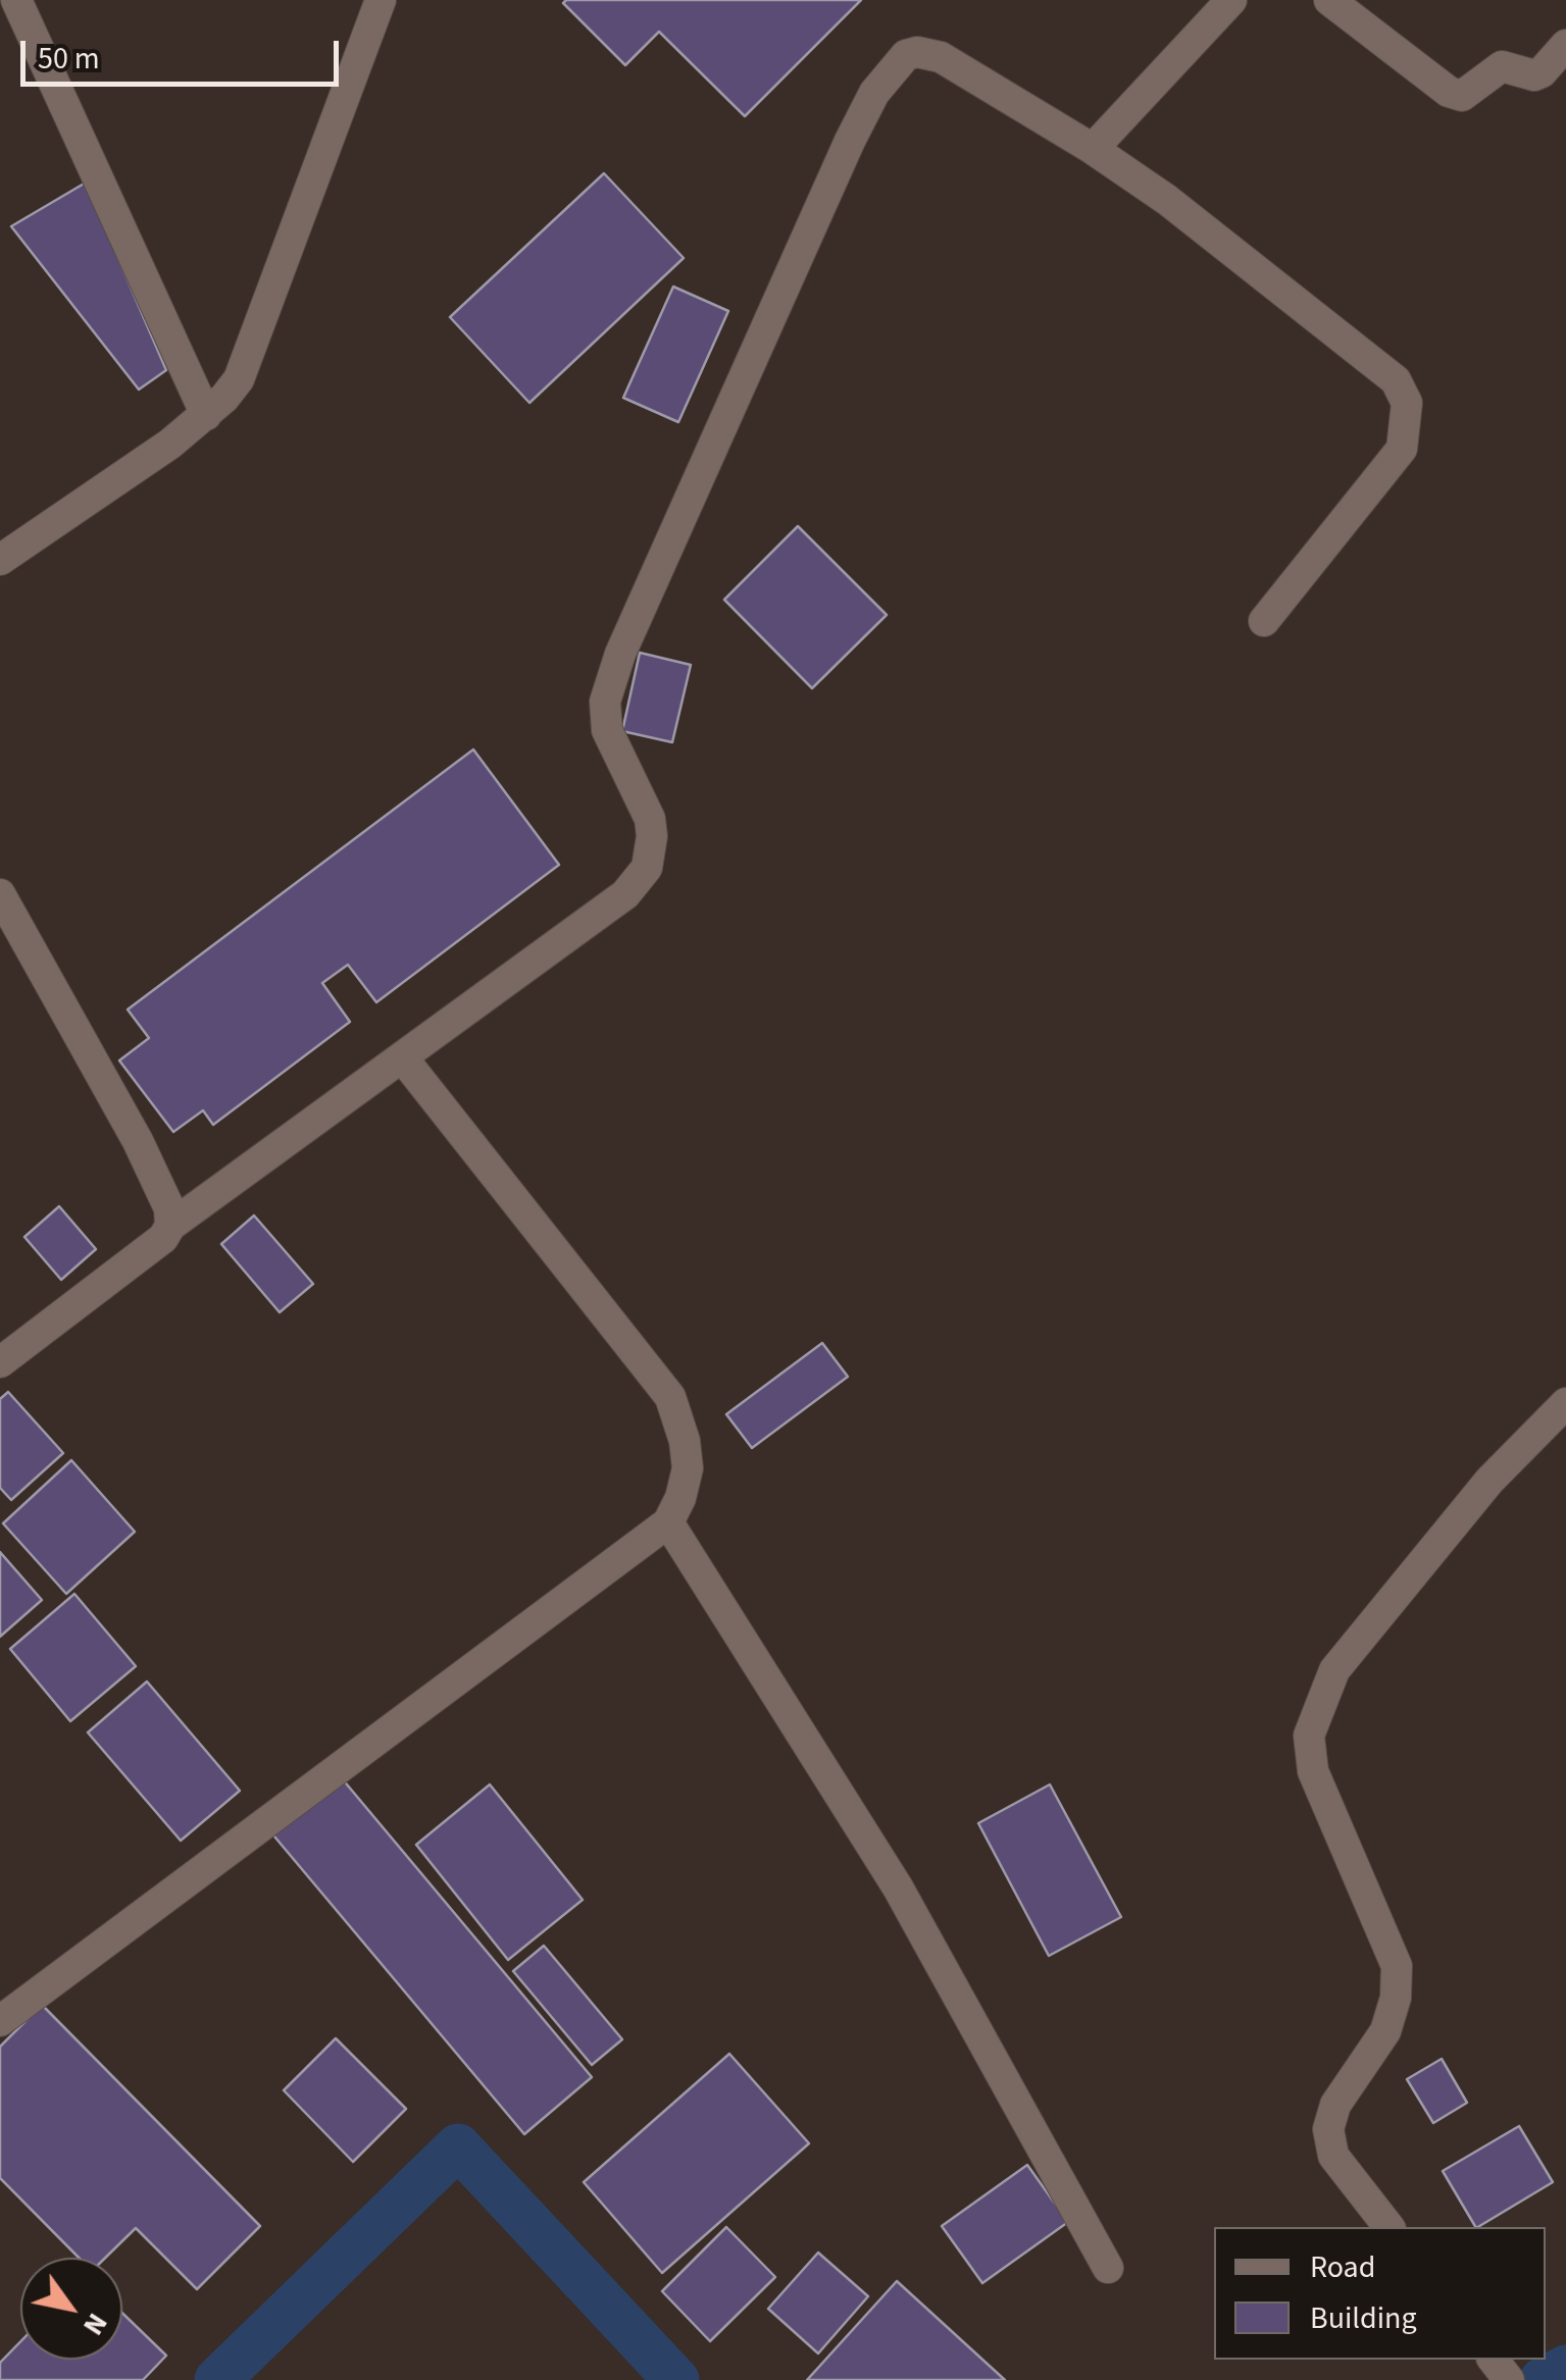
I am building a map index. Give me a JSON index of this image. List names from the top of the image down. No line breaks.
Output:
{"legend":["Road","Building"],"scale_bar":"50 m","north":"bottom right"}
